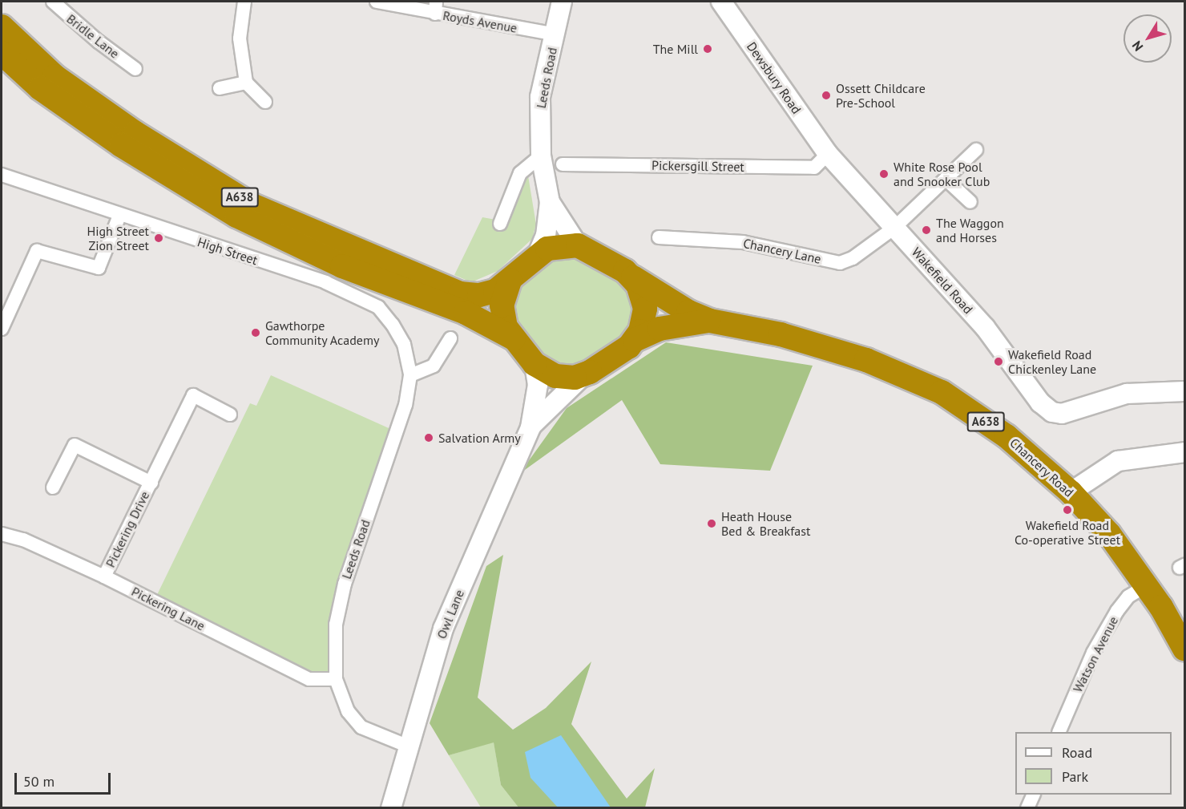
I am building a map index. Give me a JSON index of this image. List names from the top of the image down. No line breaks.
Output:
{"streets":{"highway":["A638","Chancery Road"],"main road":["Leeds Road","Dewsbury Road","Wakefield Road","Owl Lane"],"street":["Royds Avenue","Bridle Lane","Pickersgill Street","High Street","Chancery Lane","Pickering Drive","Pickering Lane","Watson Avenue"]},"crossings":[["Royds Avenue","Leeds Road"],["Leeds Road","A638"],["Leeds Road","High Street"],["Leeds Road","Chancery Road"],["Leeds Road","Pickering Lane"],["Leeds Road","Owl Lane"],["Dewsbury Road","Pickersgill Street"],["Dewsbury Road","Wakefield Road"],["Pickersgill Street","Wakefield Road"],["A638","Chancery Road"],["A638","Owl Lane"],["Chancery Lane","Wakefield Road"],["Chancery Road","Owl Lane"],["Chancery Road","Watson Avenue"],["Pickering Drive","Pickering Lane"]],"places":["The Mill","Ossett Childcare Pre-School","White Rose Pool and Snooker Club","The Waggon and Horses","High Street Zion Street","Gawthorpe Community Academy","Wakefield Road Chickenley Lane","Salvation Army","Wakefield Road Co-operative Street","Heath House Bed & Breakfast"],"legend":["Road","Park"],"scale_bar":"50 m","north":"bottom left"}
